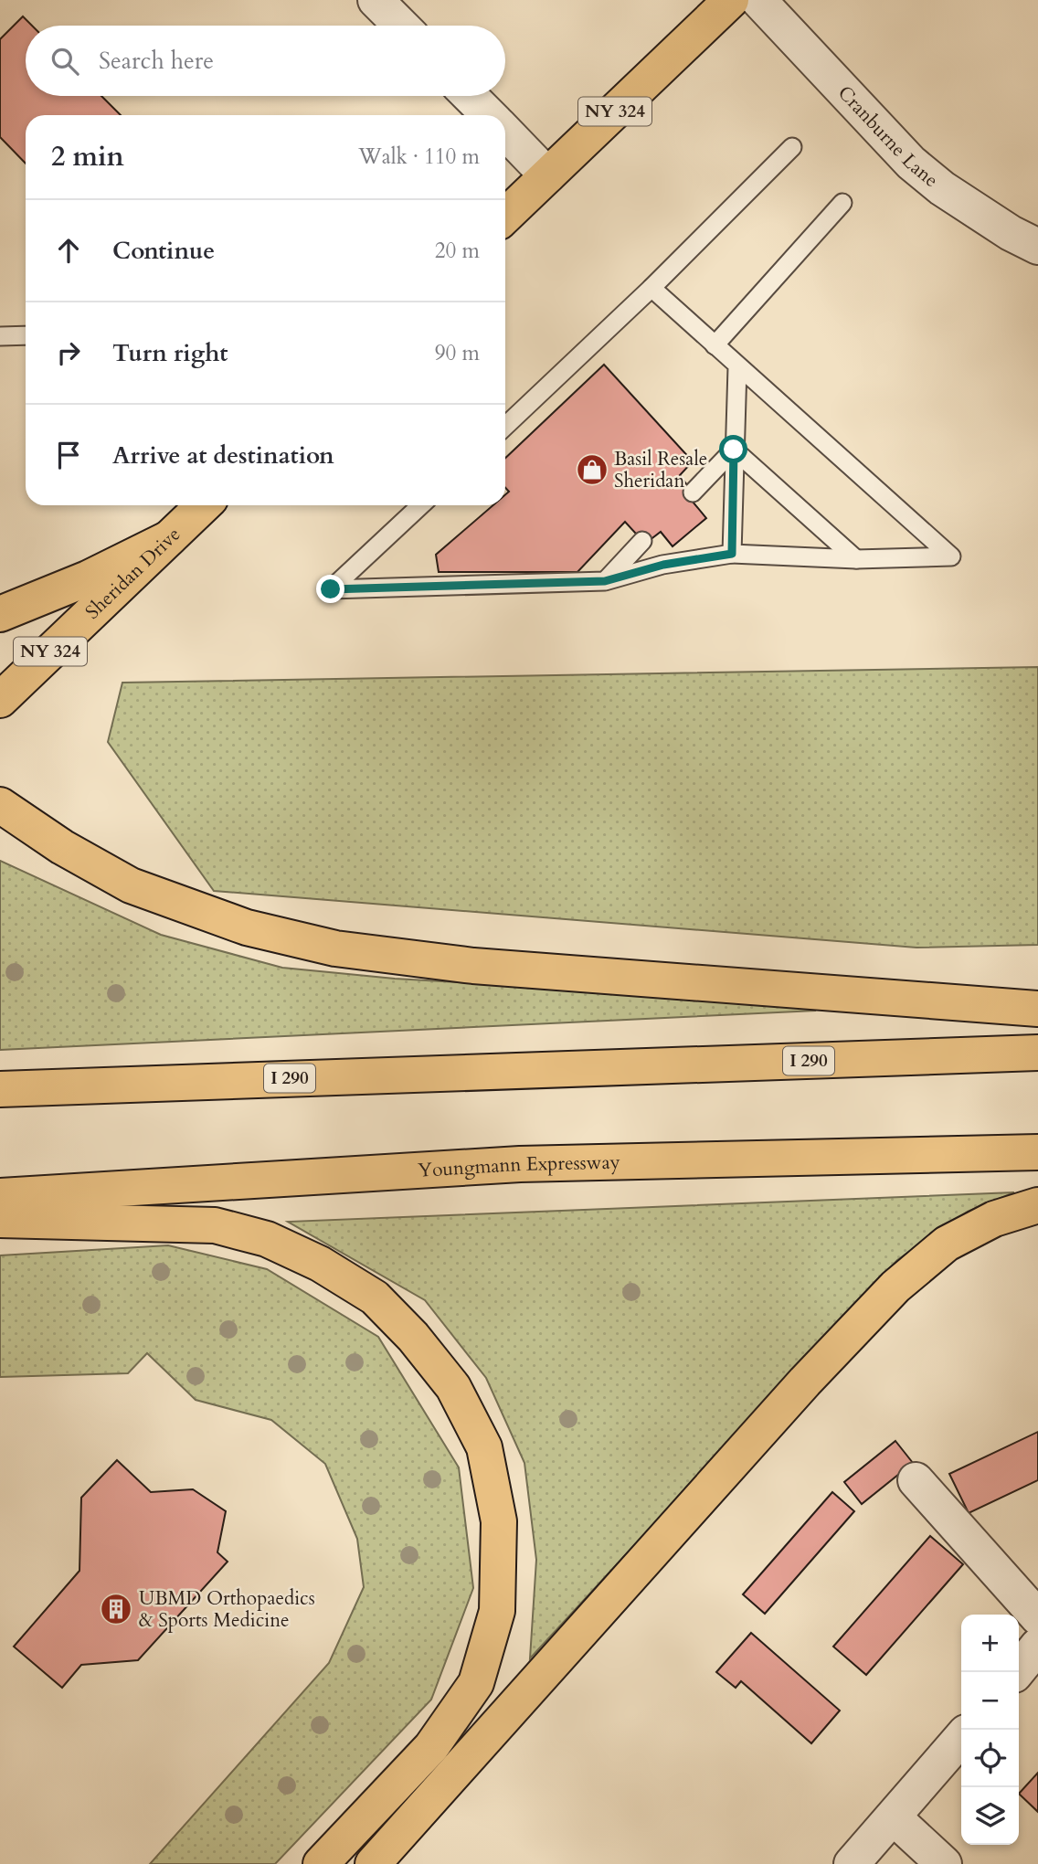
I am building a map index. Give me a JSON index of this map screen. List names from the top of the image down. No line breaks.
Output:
{"streets":{"main road":["NY 324","Sheridan Drive","I 290","Youngmann Expressway"],"street":["Cranburne Lane"]},"places":{"shop":["Basil Resale Sheridan"],"building":["UBMD Orthopaedics & Sports Medicine"]},"page":{"search":"Search here","heading":["2 min","Walk · 110 m"],"list":[["Continue","20 m"],["Turn right","90 m"],"Arrive at destination"],"map_buttons":["+","−"]}}
